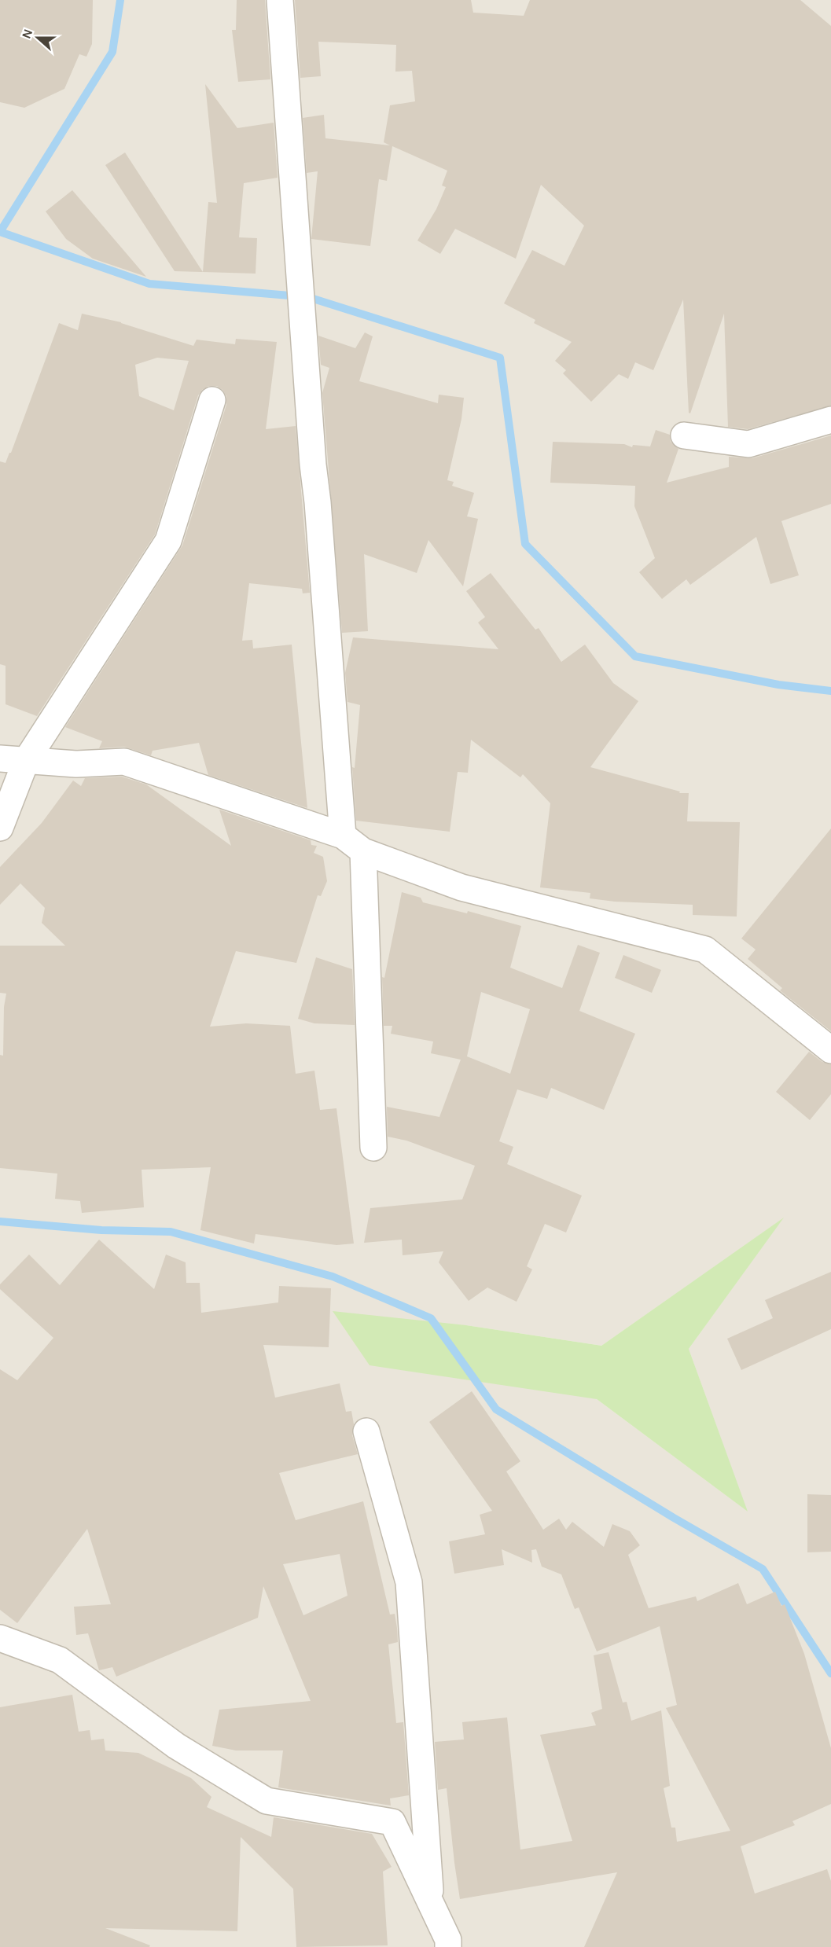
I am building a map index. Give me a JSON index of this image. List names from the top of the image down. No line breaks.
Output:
{"north":"left"}
